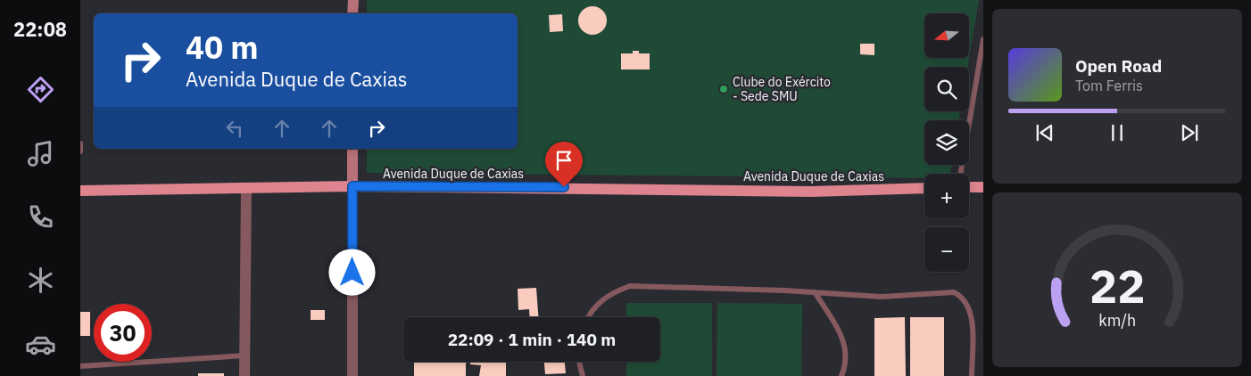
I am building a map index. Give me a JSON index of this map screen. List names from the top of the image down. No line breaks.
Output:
{"streets":{"main road":["Avenida Duque de Caxias"]},"places":["Clube do Exército - Sede SMU"],"north":"left","page":{"tabs":"22:08","map_buttons":["+","−"],"turn":["40 m","Avenida Duque de Caxias"],"song":["Open Road","Tom Ferris"],"limit":"30","trip":"22:09 · 1 min · 140 m","gauge":["22","km/h"]}}
